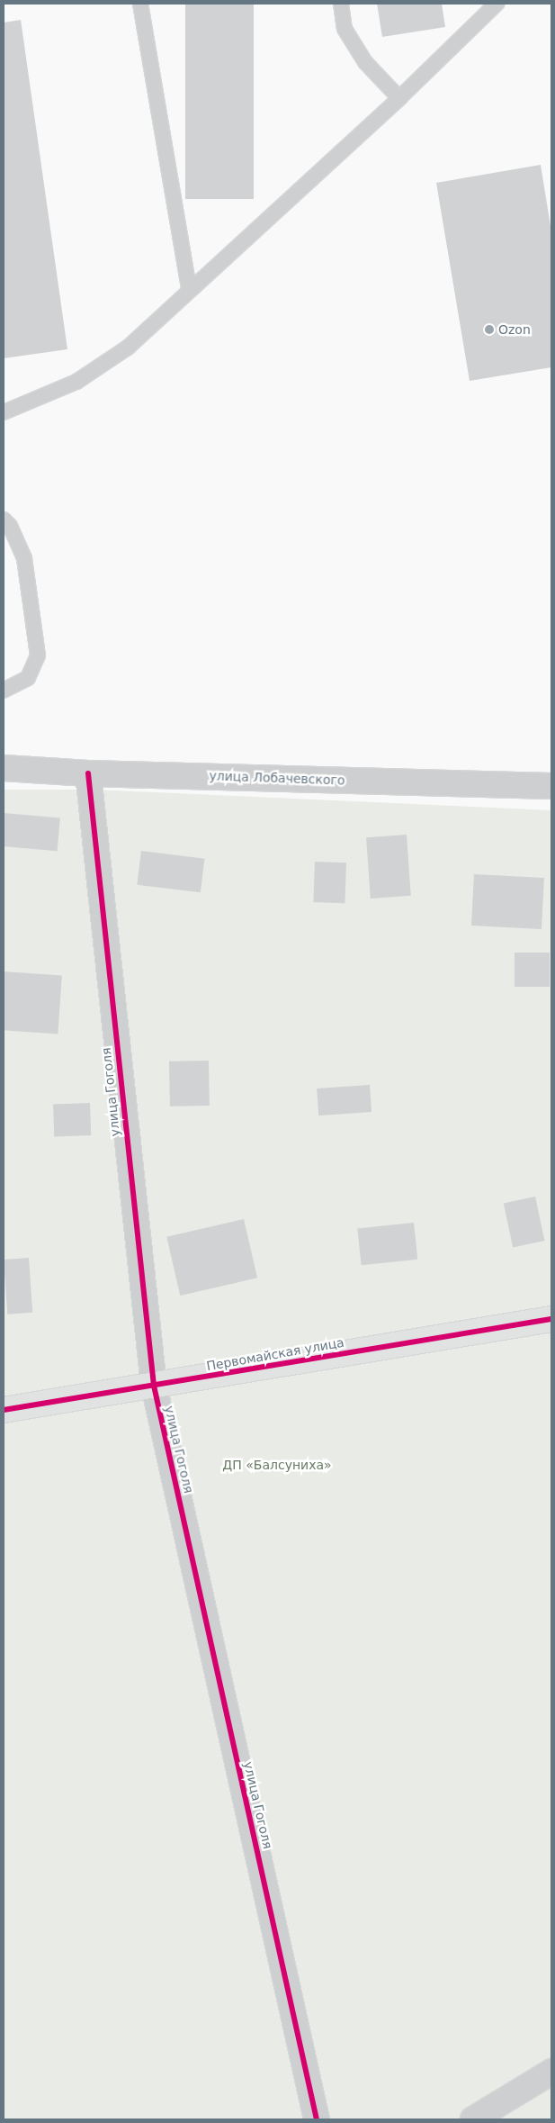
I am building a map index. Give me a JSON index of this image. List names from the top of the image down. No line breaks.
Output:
{"streets":{"street":["улица Лобачевского","улица Гоголя","Первомайская улица"]},"crossings":[["улица Лобачевского","улица Гоголя"],["улица Гоголя","Первомайская улица"]],"parks":["ДП «Балсуниха»"],"places":["Ozon"]}
